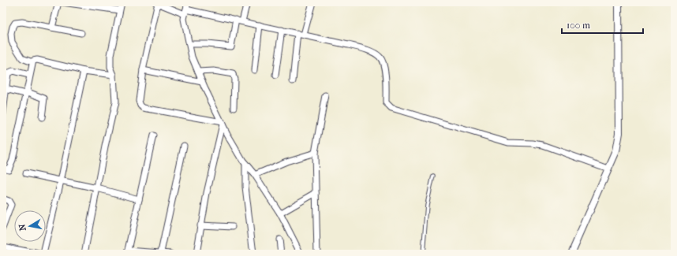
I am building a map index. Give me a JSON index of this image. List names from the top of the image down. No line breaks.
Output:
{"scale_bar":"100 m","north":"left"}
